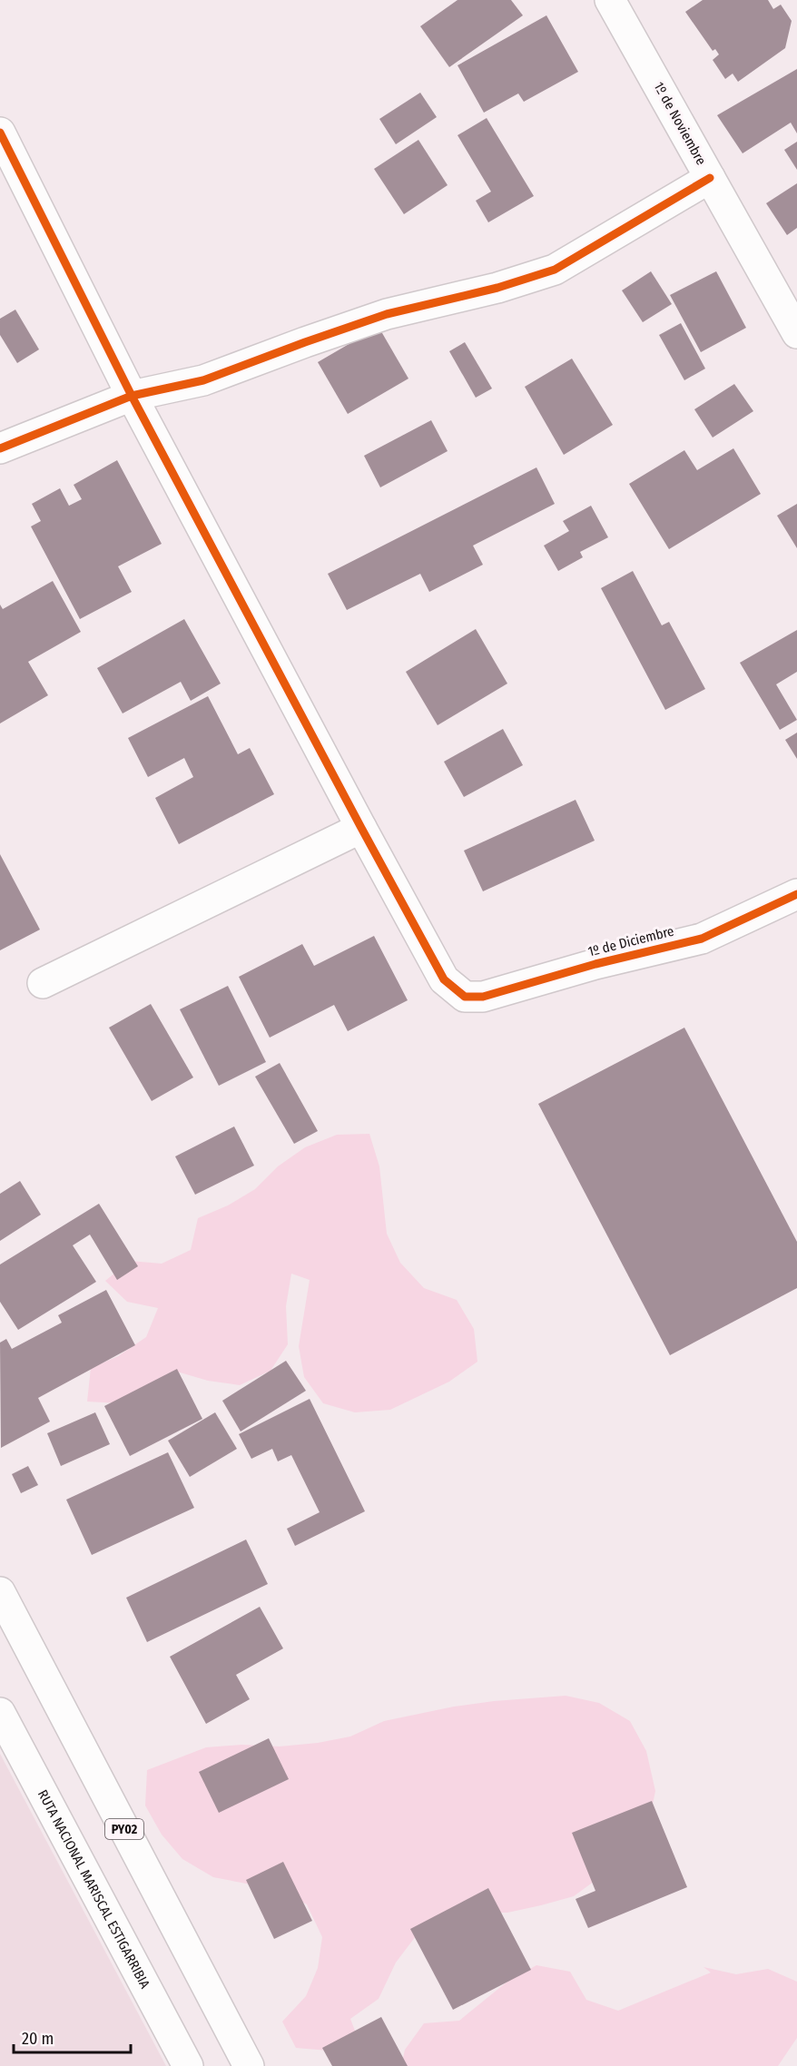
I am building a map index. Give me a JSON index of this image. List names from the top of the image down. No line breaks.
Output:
{"streets":{"main road":["1º de Noviembre","1º de Diciembre","PY02","RUTA NACIONAL MARISCAL ESTIGARRIBIA"]},"scale_bar":"20 m"}
